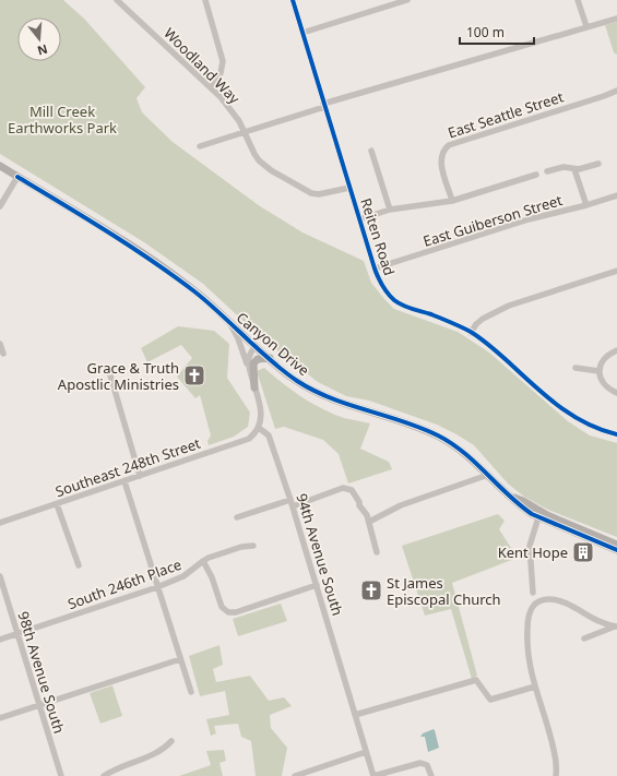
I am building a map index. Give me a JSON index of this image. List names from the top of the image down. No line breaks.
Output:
{"streets":{"main road":["Canyon Drive"],"street":["Woodland Way","East Seattle Street","East Guiberson Street","Reiten Road","Southeast 248th Street","94th Avenue South","South 246th Place","98th Avenue South"]},"crossings":[["Woodland Way","Reiten Road"],["East Guiberson Street","Reiten Road"],["Southeast 248th Street","94th Avenue South"],["South 246th Place","98th Avenue South"]],"parks":["Mill Creek Earthworks Park"],"places":{"church":["Grace & Truth Apostlic Ministries","St James Episcopal Church"],"building":["Kent Hope"]},"scale_bar":"100 m","north":"bottom"}
